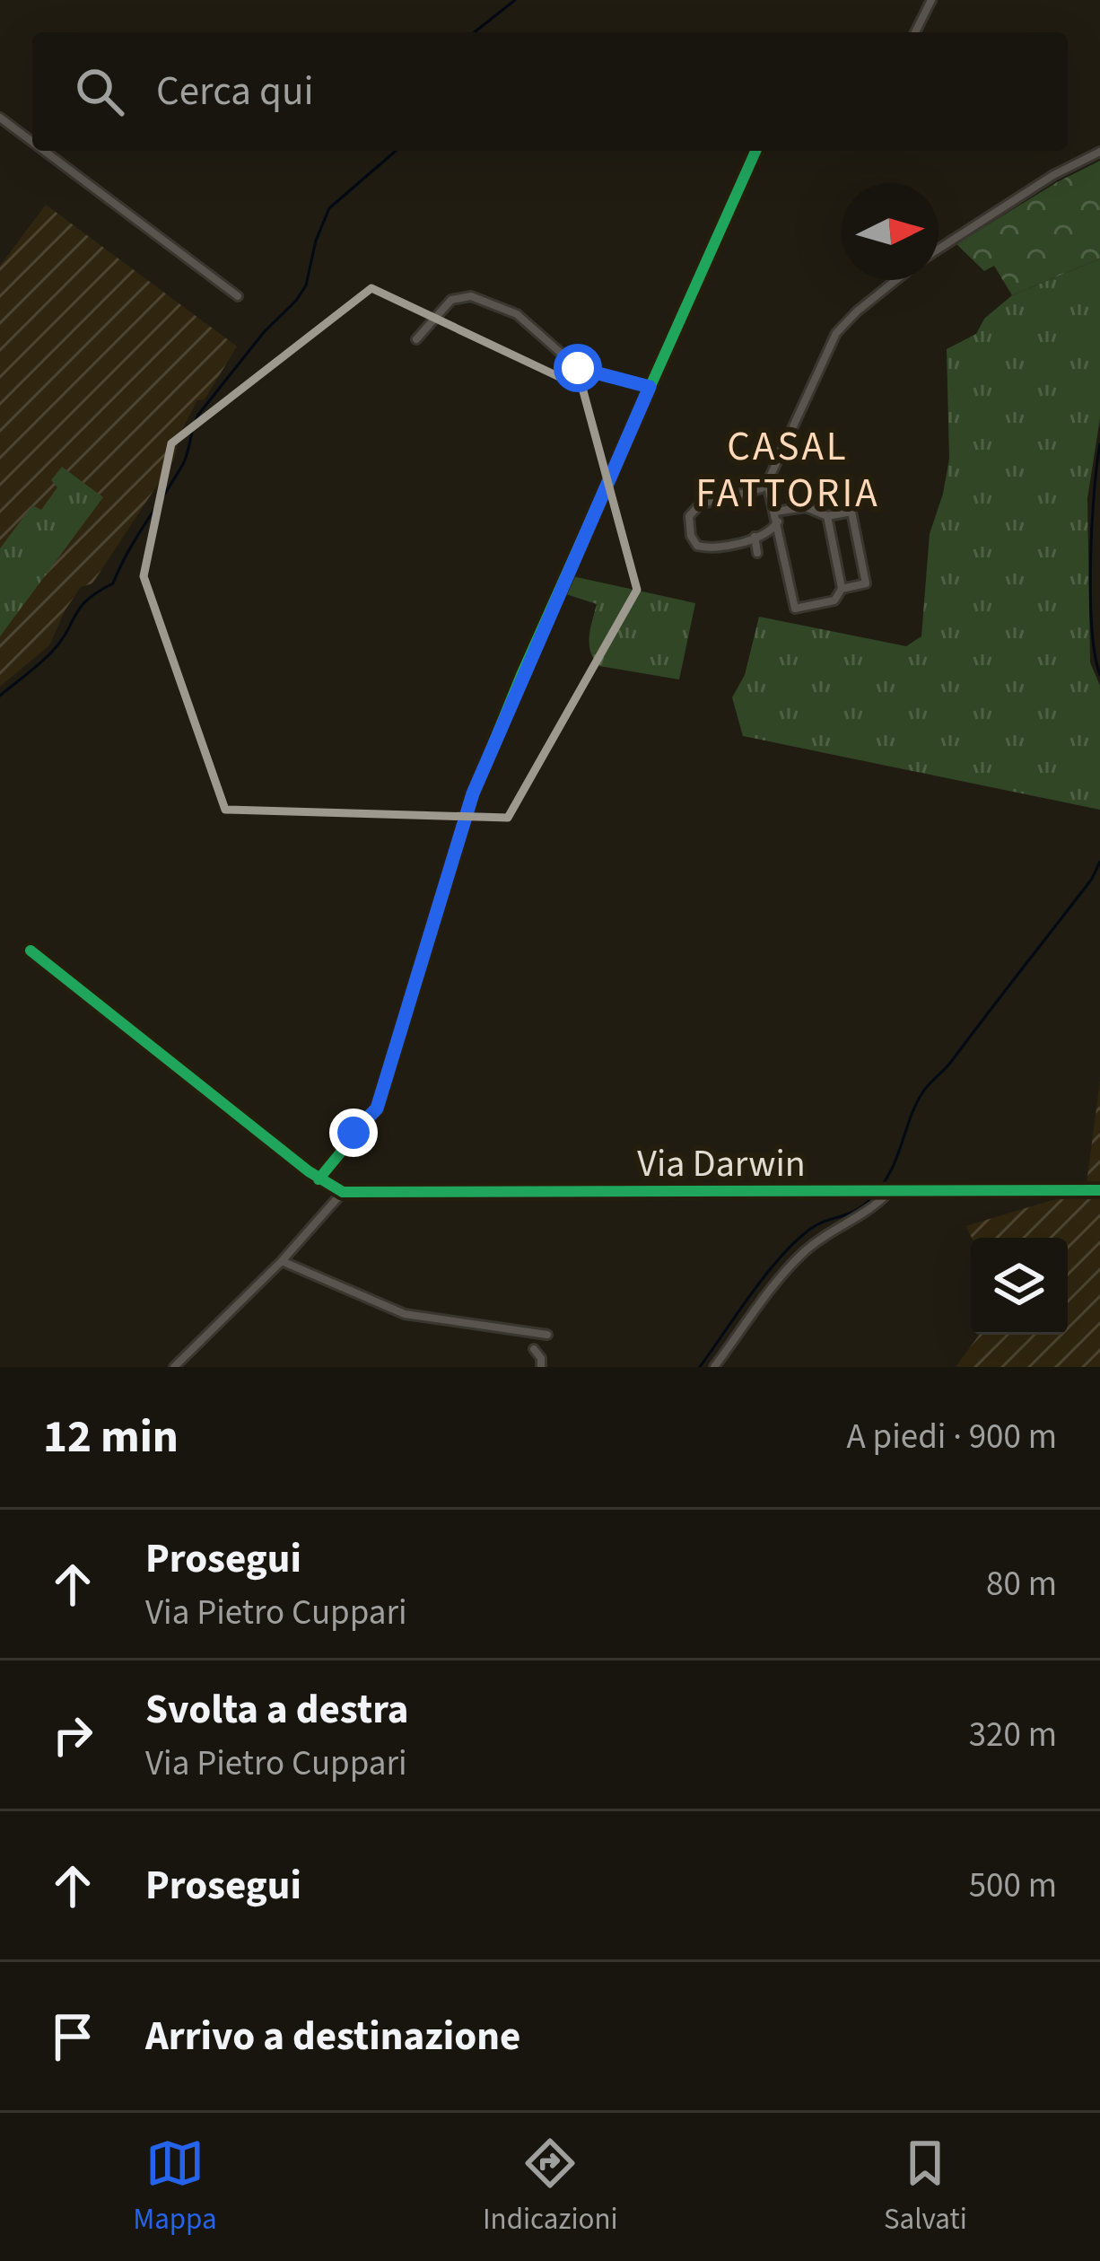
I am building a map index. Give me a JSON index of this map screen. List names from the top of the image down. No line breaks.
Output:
{"streets":{"street":["Via Darwin"]},"districts":["CASAL FATTORIA"],"north":"right","page":{"search":"Cerca qui","heading":["12 min","A piedi · 900 m"],"list":[["Prosegui","Via Pietro Cuppari","80 m"],["Svolta a destra","Via Pietro Cuppari","320 m"],["Prosegui","500 m"],"Arrivo a destinazione"],"nav":["Mappa","Indicazioni","Salvati"]}}
